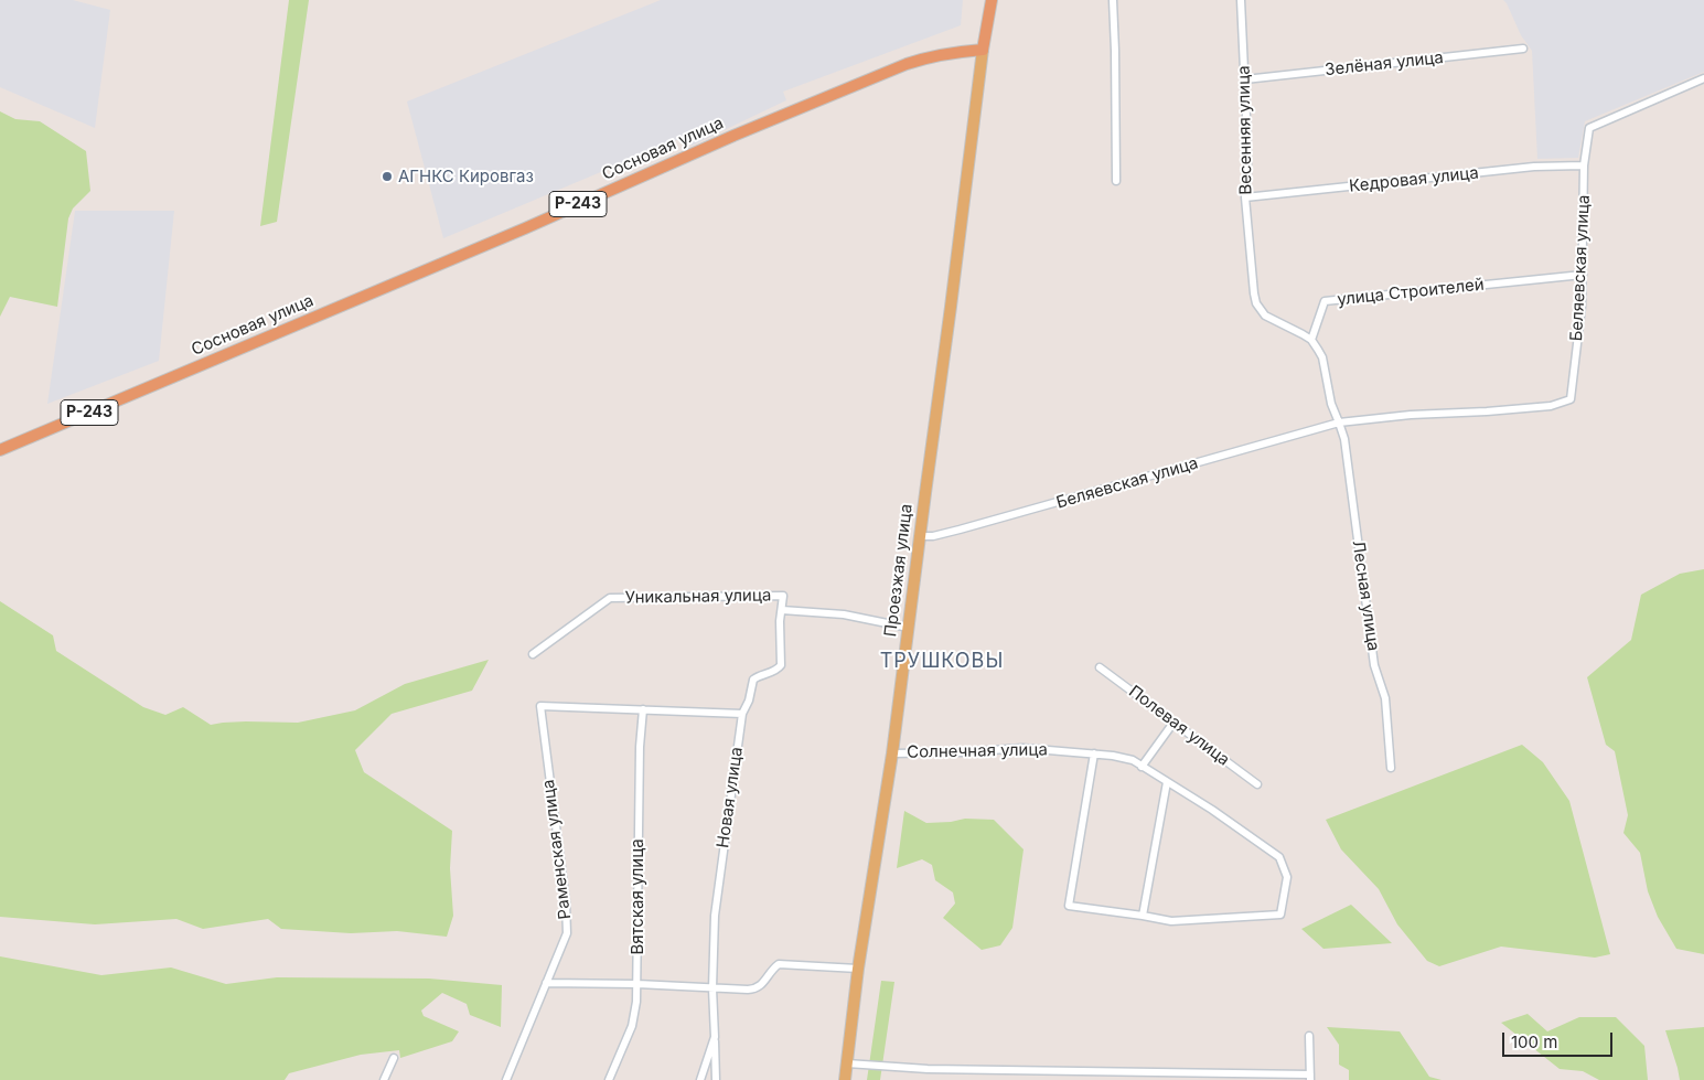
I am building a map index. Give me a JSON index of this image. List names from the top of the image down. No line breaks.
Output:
{"streets":{"highway":["Сосновая улица","Р-243"],"main road":["Проезжая улица"],"street":["Зелёная улица","Весенняя улица","Кедровая улица","Беляевская улица","улица Строителей","Лесная улица","Уникальная улица","Полевая улица","Солнечная улица","Новая улица","Раменская улица","Вятская улица"]},"crossings":[["Зелёная улица","Весенняя улица"],["Весенняя улица","Кедровая улица"],["Весенняя улица","улица Строителей"],["Весенняя улица","Лесная улица"],["Сосновая улица","Проезжая улица"],["Кедровая улица","Беляевская улица"],["Беляевская улица","улица Строителей"],["Беляевская улица","Проезжая улица"],["Беляевская улица","Лесная улица"],["улица Строителей","Лесная улица"],["Проезжая улица","Солнечная улица"],["Уникальная улица","Новая улица"],["Раменская улица","Вятская улица"]],"districts":["ТРУШКОВЫ"],"places":["АГНКС Кировгаз"],"scale_bar":"100 m"}
